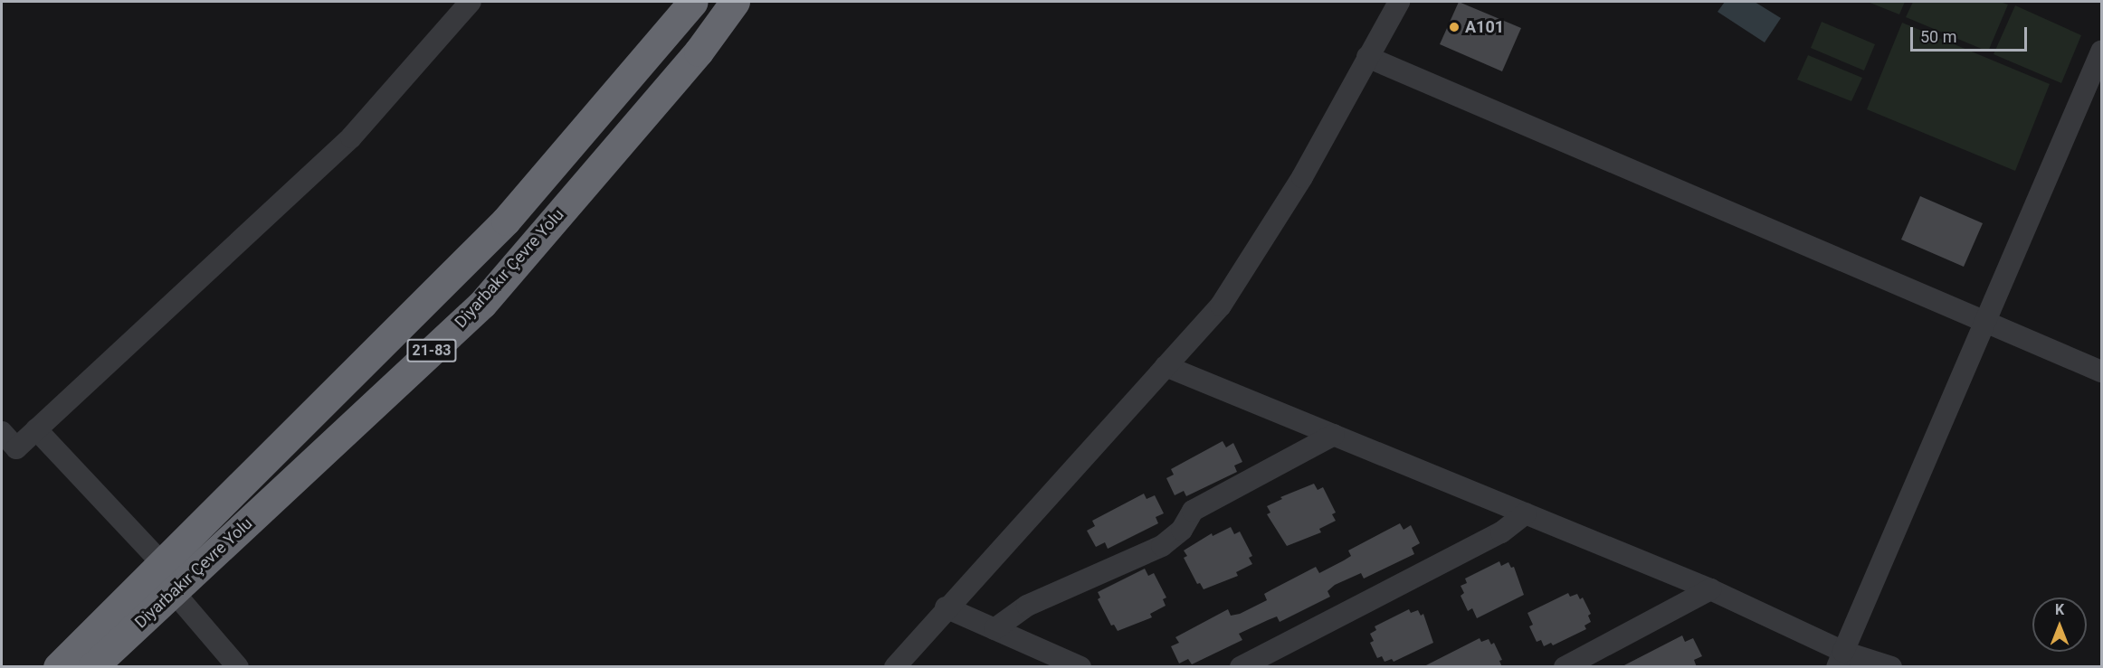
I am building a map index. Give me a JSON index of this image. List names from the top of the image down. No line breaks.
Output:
{"streets":{"highway":["Diyarbakır Çevre Yolu","21-83"]},"places":["A101"],"scale_bar":"50 m","north":"top"}
